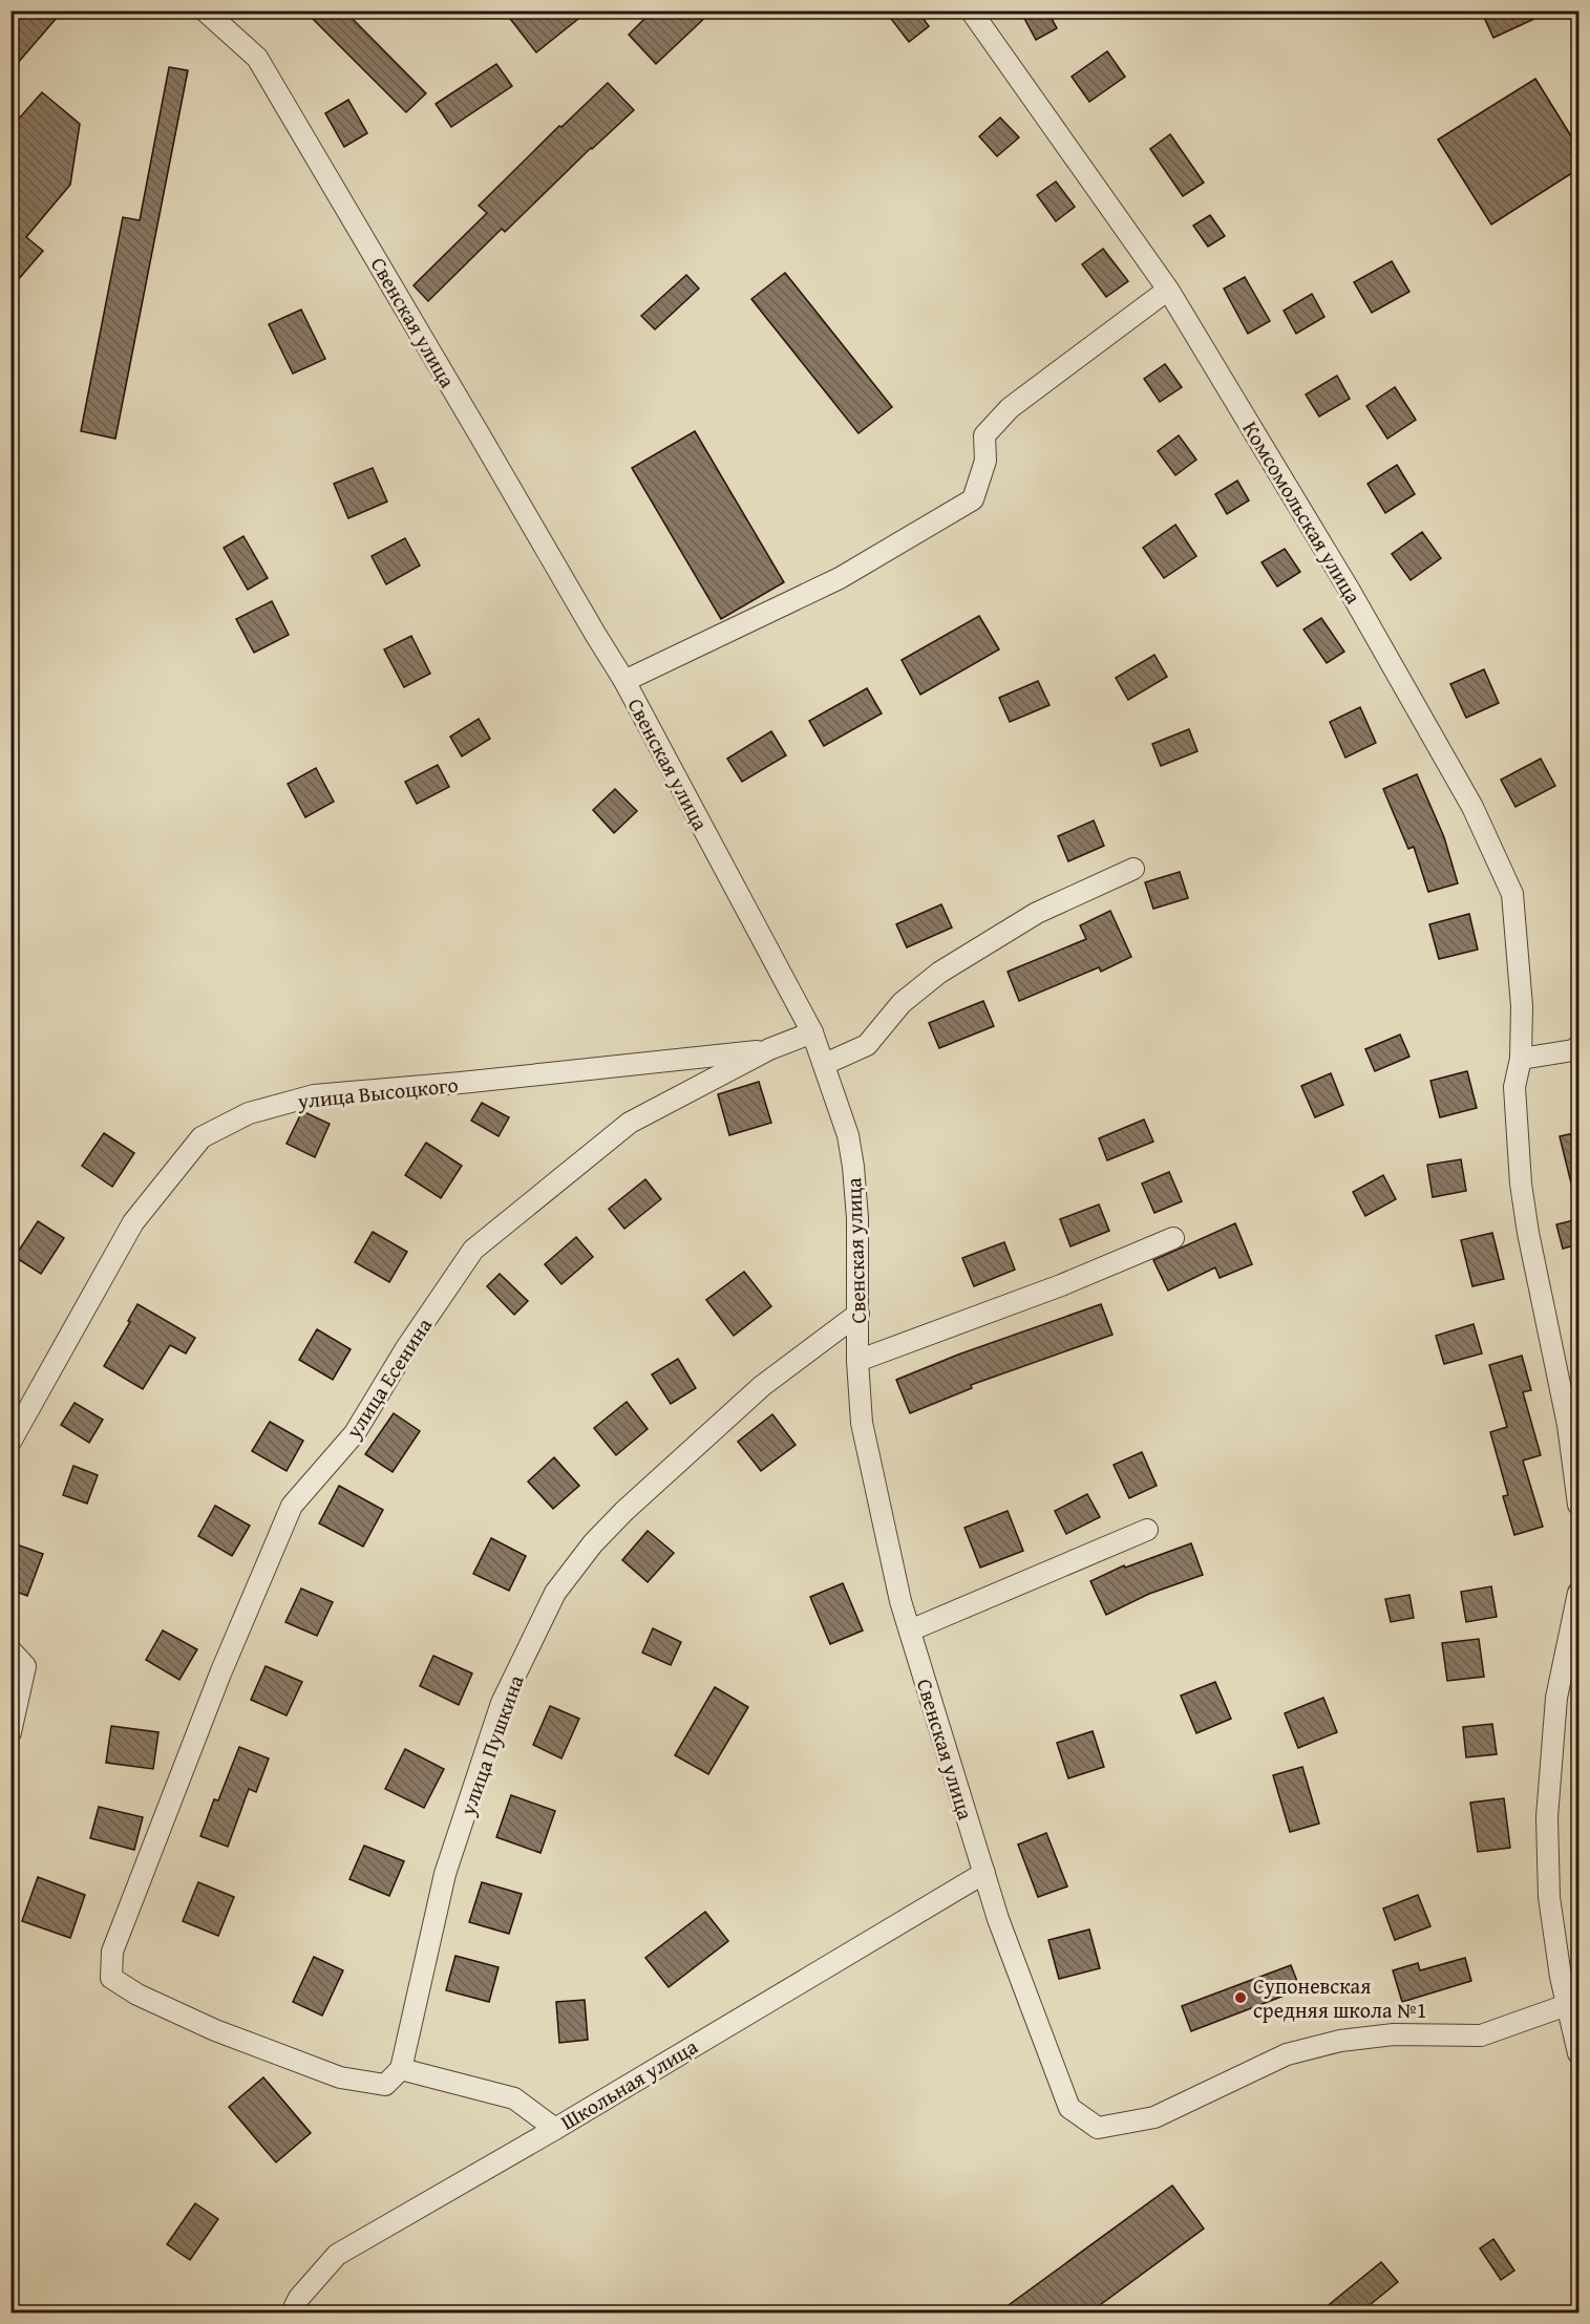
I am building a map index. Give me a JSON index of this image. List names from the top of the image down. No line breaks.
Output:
{"streets":{"street":["Свенская улица","Комсомольская улица","улица Высоцкого","улица Есенина","улица Пушкина","Школьная улица"]},"crossings":[["Свенская улица","улица Есенина"],["Свенская улица","улица Пушкина"],["Свенская улица","Школьная улица"],["улица Высоцкого","улица Есенина"],["улица Есенина","улица Пушкина"]],"places":["Супоневская средняя школа №1"]}
